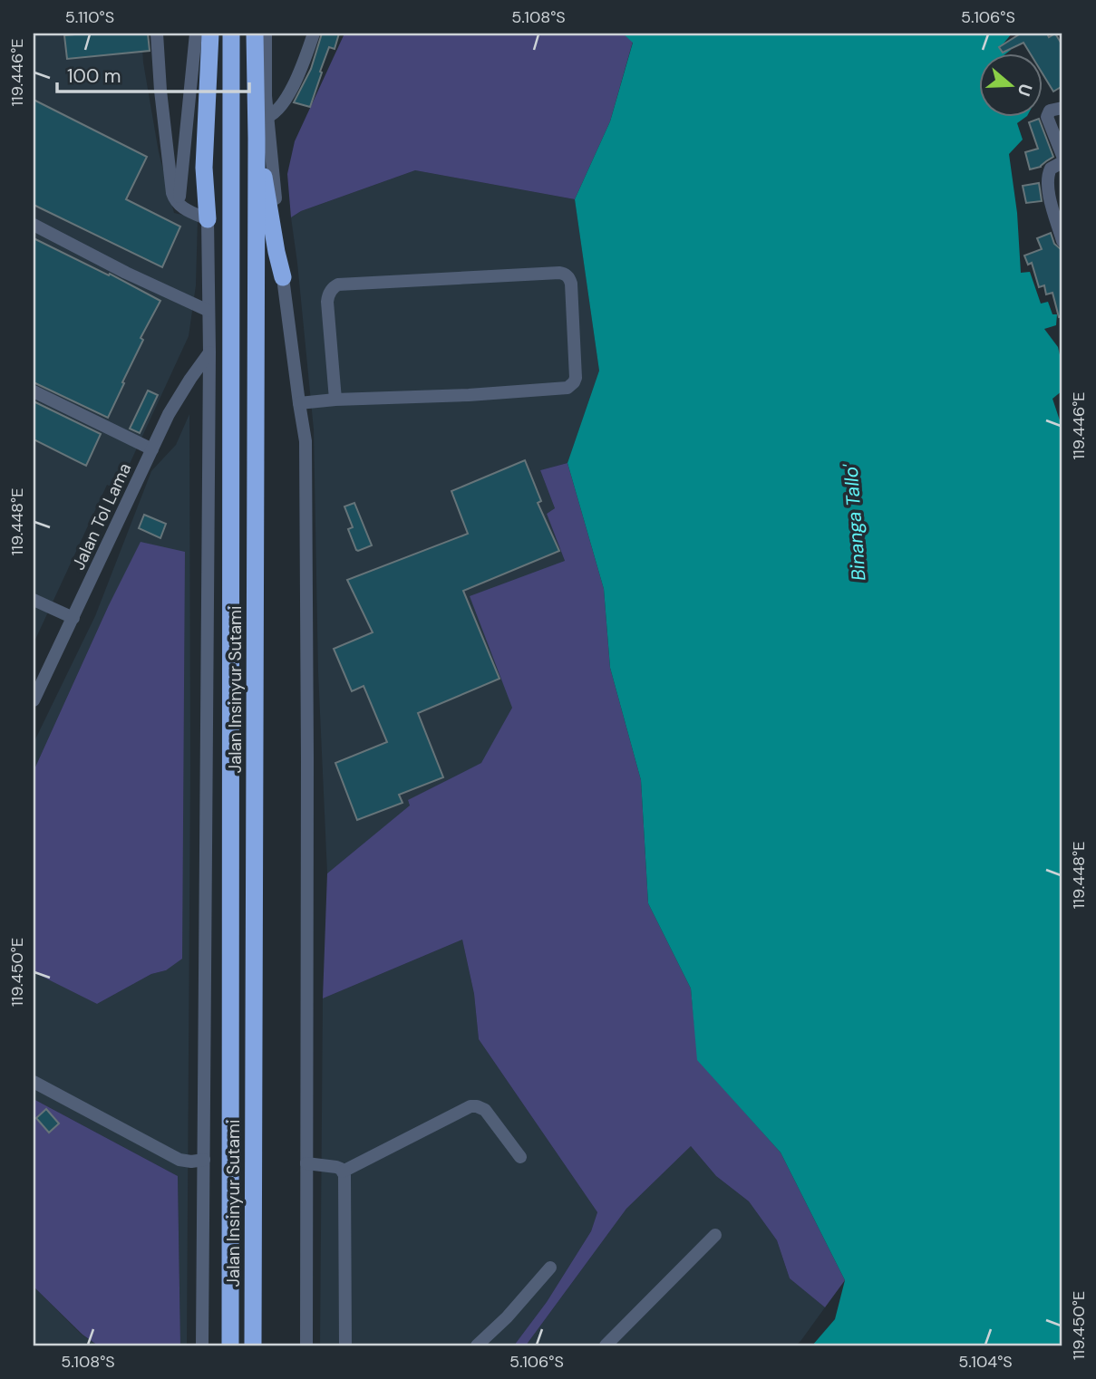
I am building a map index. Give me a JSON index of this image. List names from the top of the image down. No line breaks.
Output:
{"streets":{"highway":["Jalan Insinyur Sutami"],"street":["Jalan Tol Lama"]},"water":["Binanga Tallo'"],"scale_bar":"100 m","north":"right","coordinates":["5.110°S","5.108°S","5.106°S","119.446°E","119.448°E","119.450°E","5.104°S"]}
